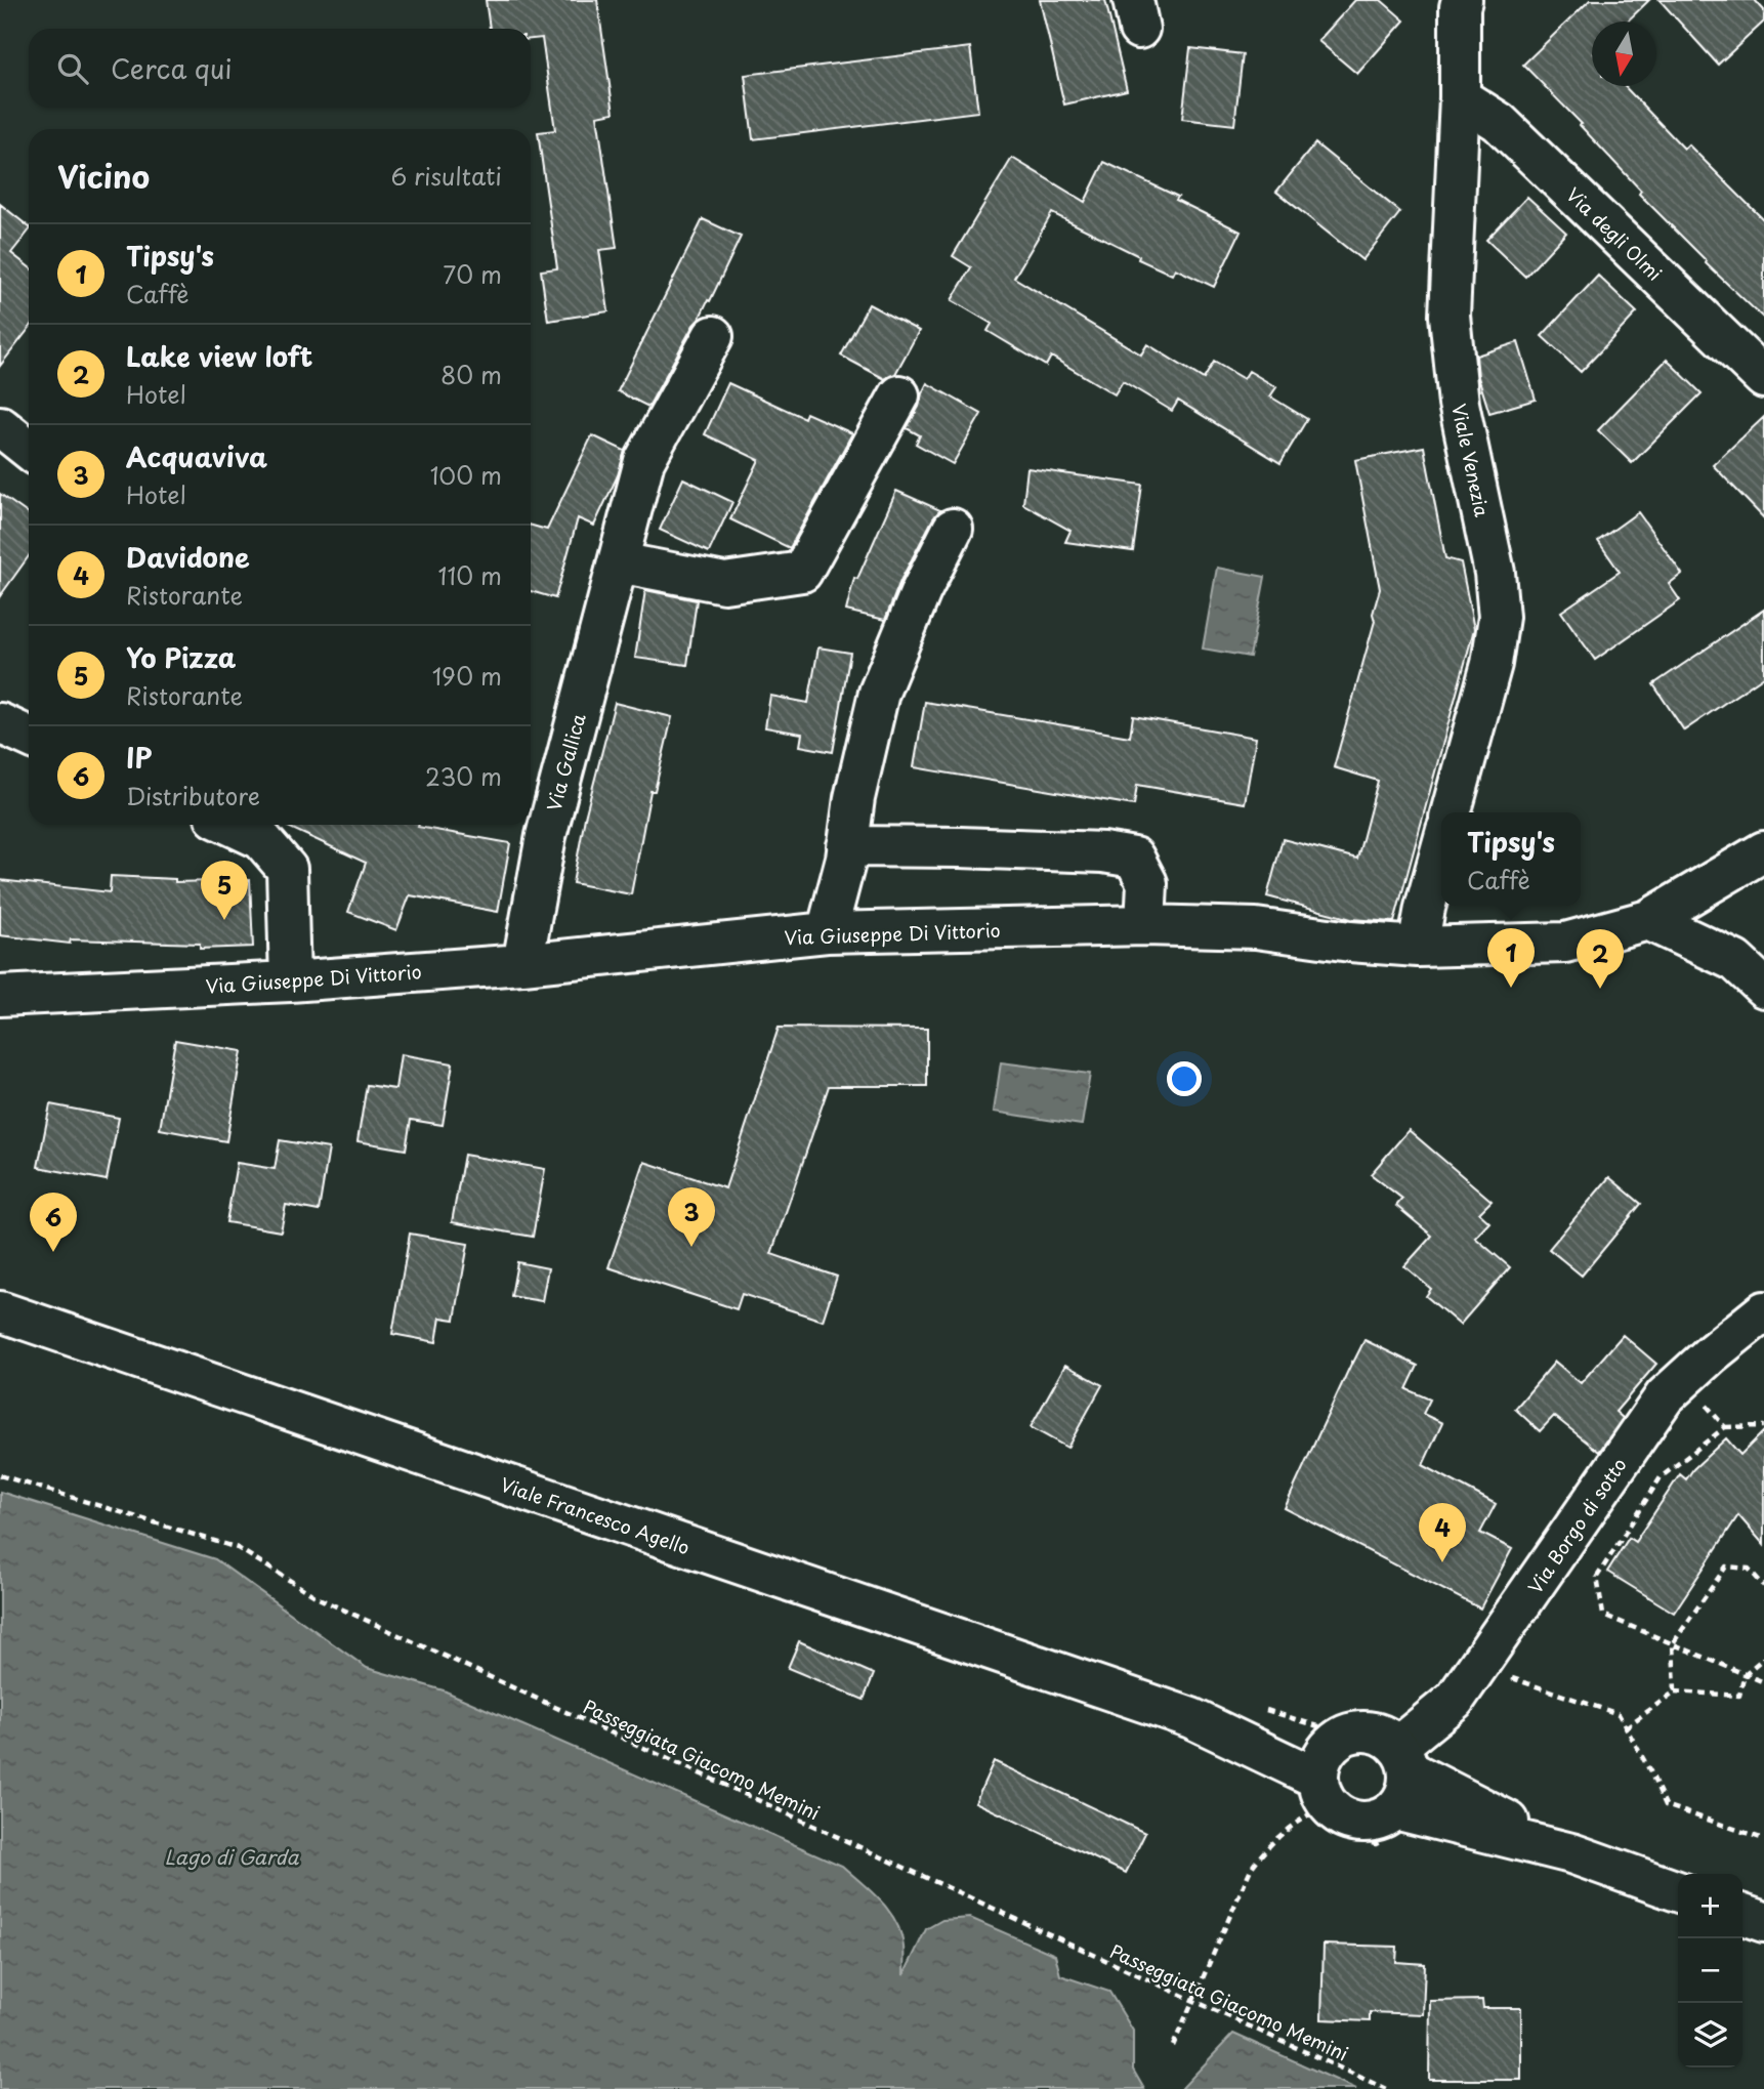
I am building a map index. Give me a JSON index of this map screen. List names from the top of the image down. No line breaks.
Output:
{"streets":{"street":["Via degli Olmi","Viale Venezia","Via Gallica","Via Giuseppe Di Vittorio","Viale Francesco Agello","Via Borgo di sotto"],"path":["Passeggiata Giacomo Memini"]},"crossings":[["Via degli Olmi","Viale Venezia"],["Via Gallica","Via Giuseppe Di Vittorio"],["Viale Francesco Agello","Via Borgo di sotto"]],"water":["Lago di Garda"],"north":"bottom","page":{"search":"Cerca qui","heading":["Vicino","6 risultati"],"list":[{"mark":"1","name":"Tipsy's","note":"Caffè","value":"70 m"},{"mark":"2","name":"Lake view loft","note":"Hotel","value":"80 m"},{"mark":"3","name":"Acquaviva","note":"Hotel","value":"100 m"},{"mark":"4","name":"Davidone","note":"Ristorante","value":"110 m"},{"mark":"5","name":"Yo Pizza","note":"Ristorante","value":"190 m"},{"mark":"6","name":"IP","note":"Distributore","value":"230 m"}],"popup":["Tipsy's","Caffè"],"pins":["5","1","2","3","6","4"],"map_buttons":["+","−"]}}
